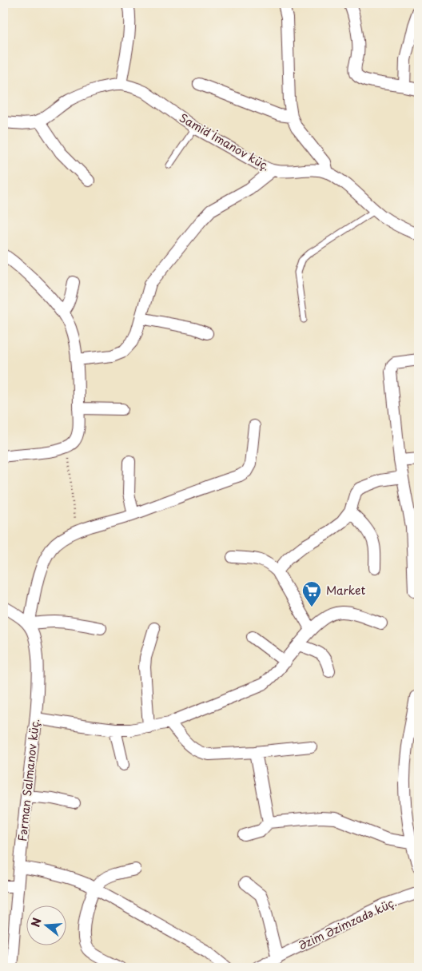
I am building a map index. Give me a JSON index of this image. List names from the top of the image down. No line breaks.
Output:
{"streets":{"street":["Samid İmanov küç.","Fərman Salmanov küç.","Əzim Əzimzadə küç."]},"places":{"supermarket":["Market"]},"north":"left"}
